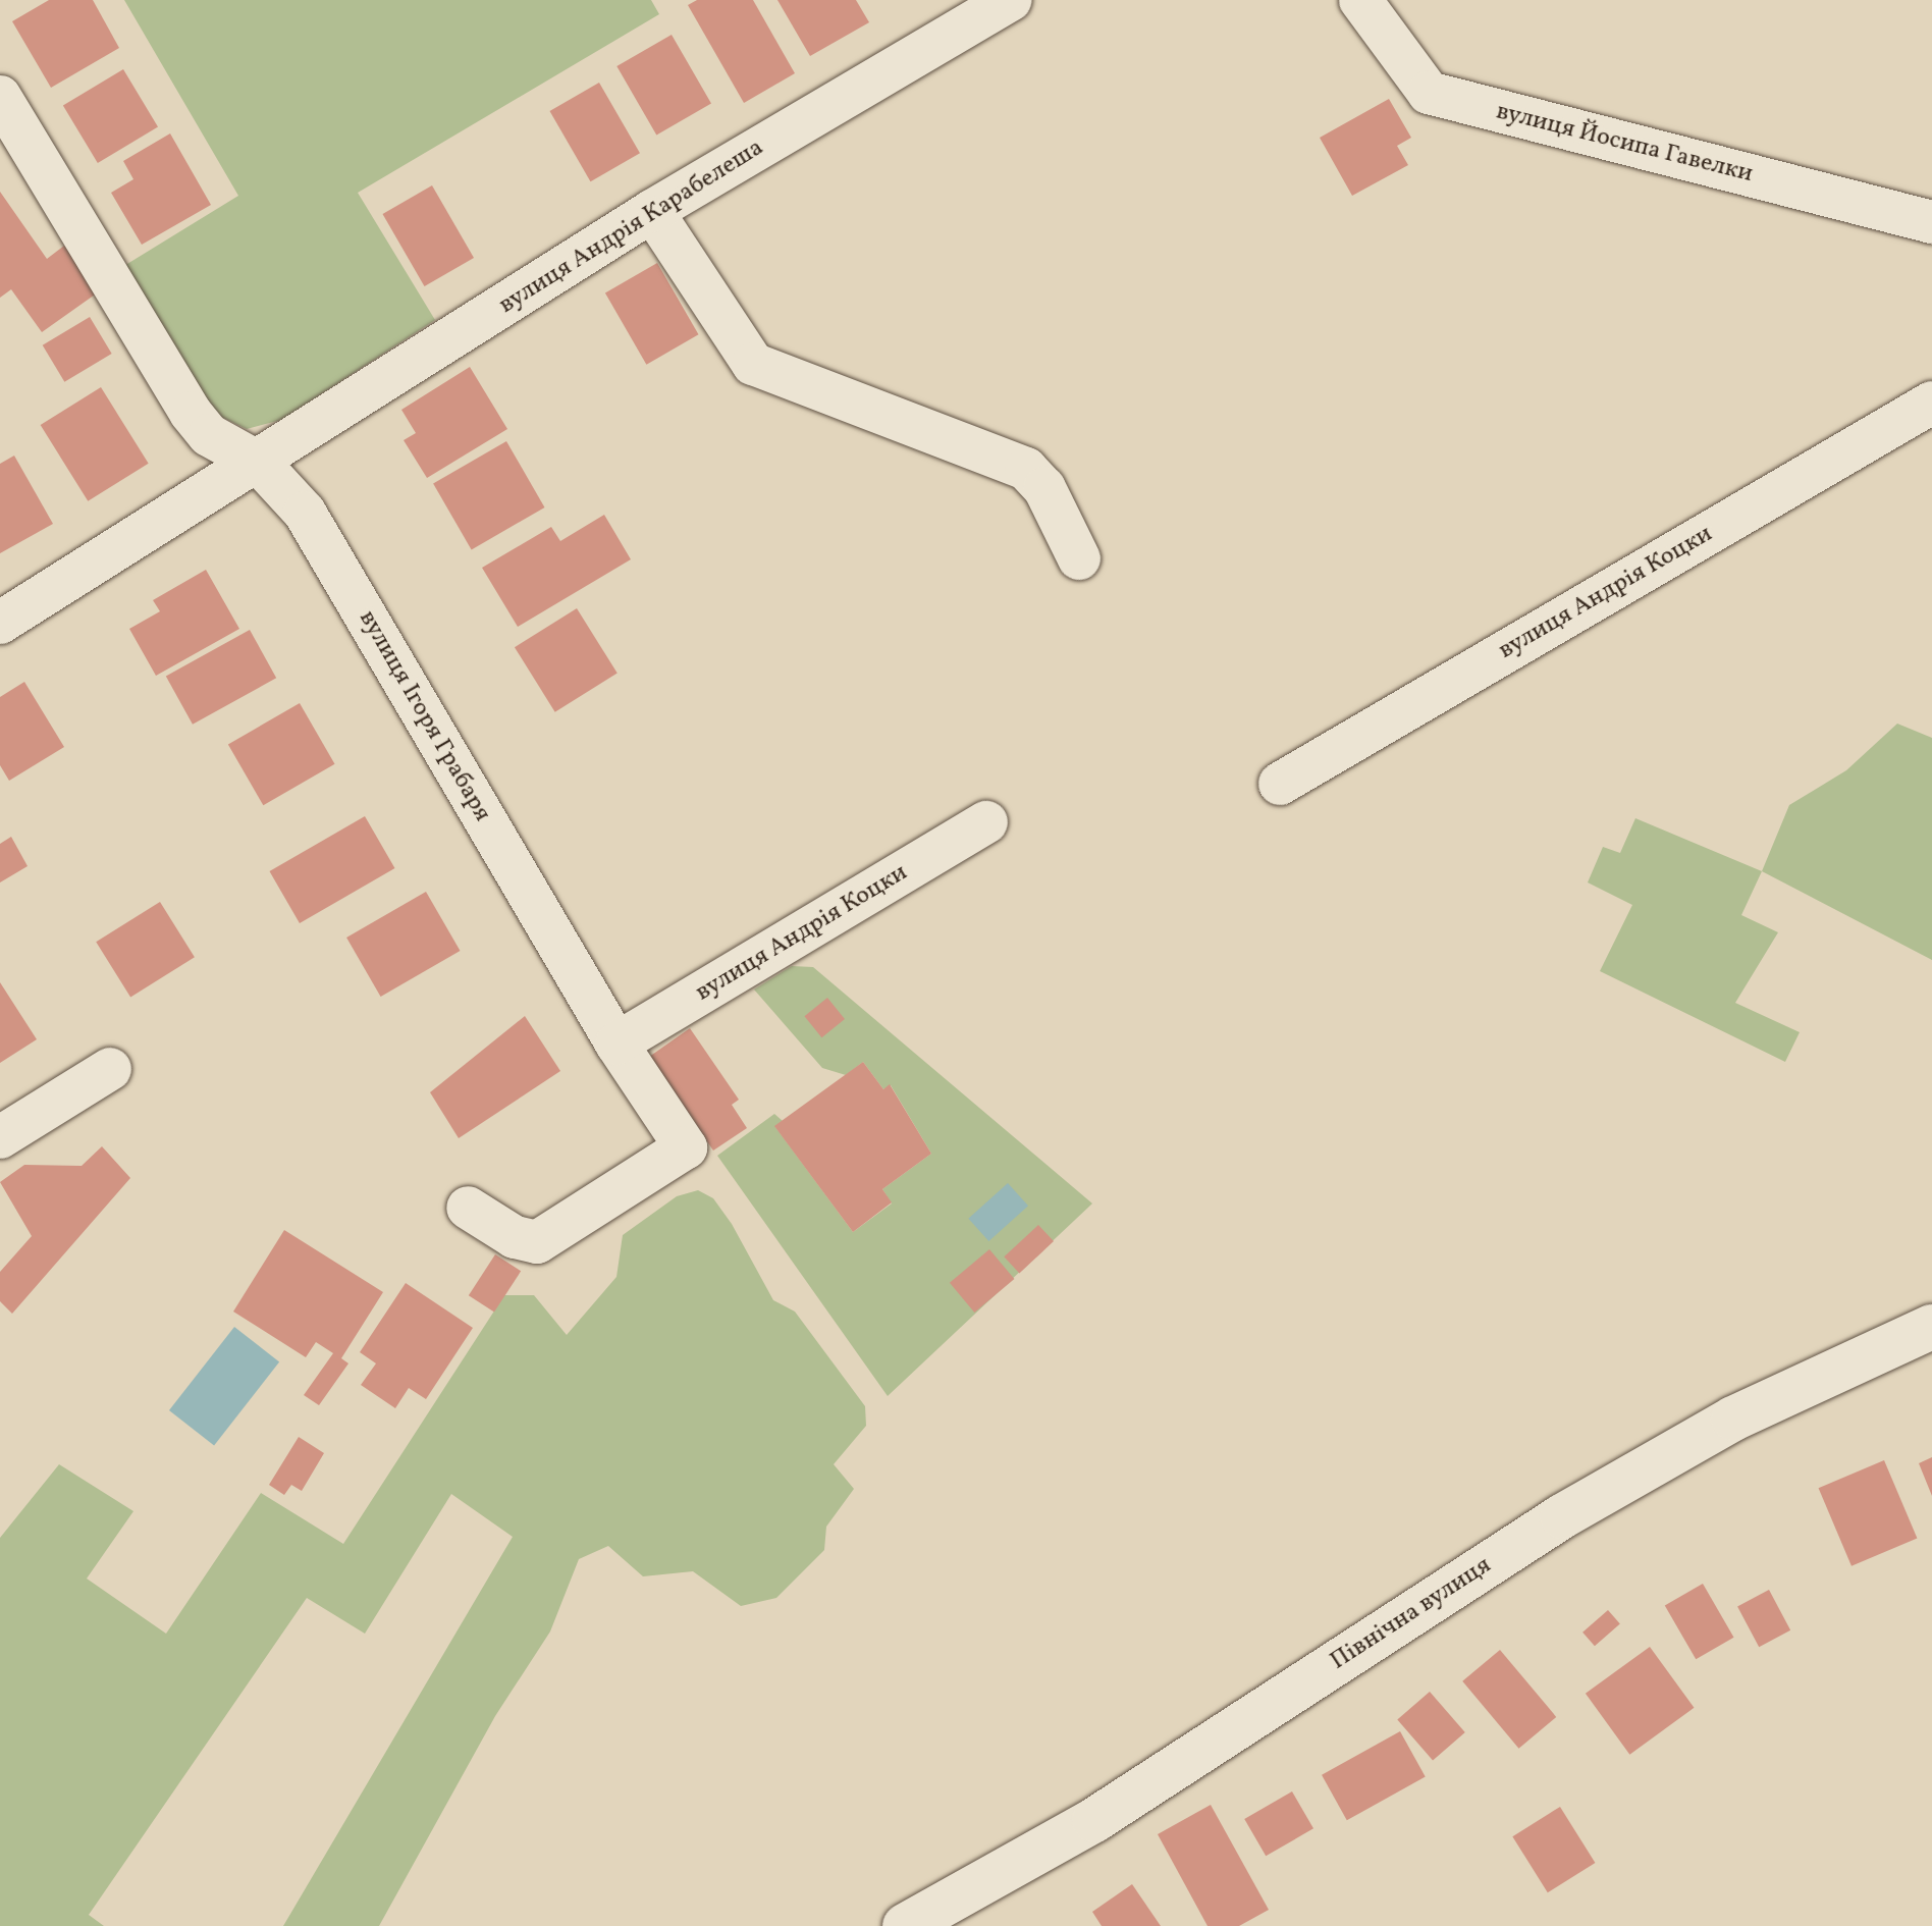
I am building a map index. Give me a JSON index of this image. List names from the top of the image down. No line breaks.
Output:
{"streets":{"street":["вулиця Йосипа Гавелки","вулиця Андрія Карабелеша","вулиця Андрія Коцки","вулиця Ігоря Грабаря","Північна вулиця"]},"crossings":[["вулиця Андрія Карабелеша","вулиця Ігоря Грабаря"],["вулиця Андрія Коцки","вулиця Ігоря Грабаря"]]}
